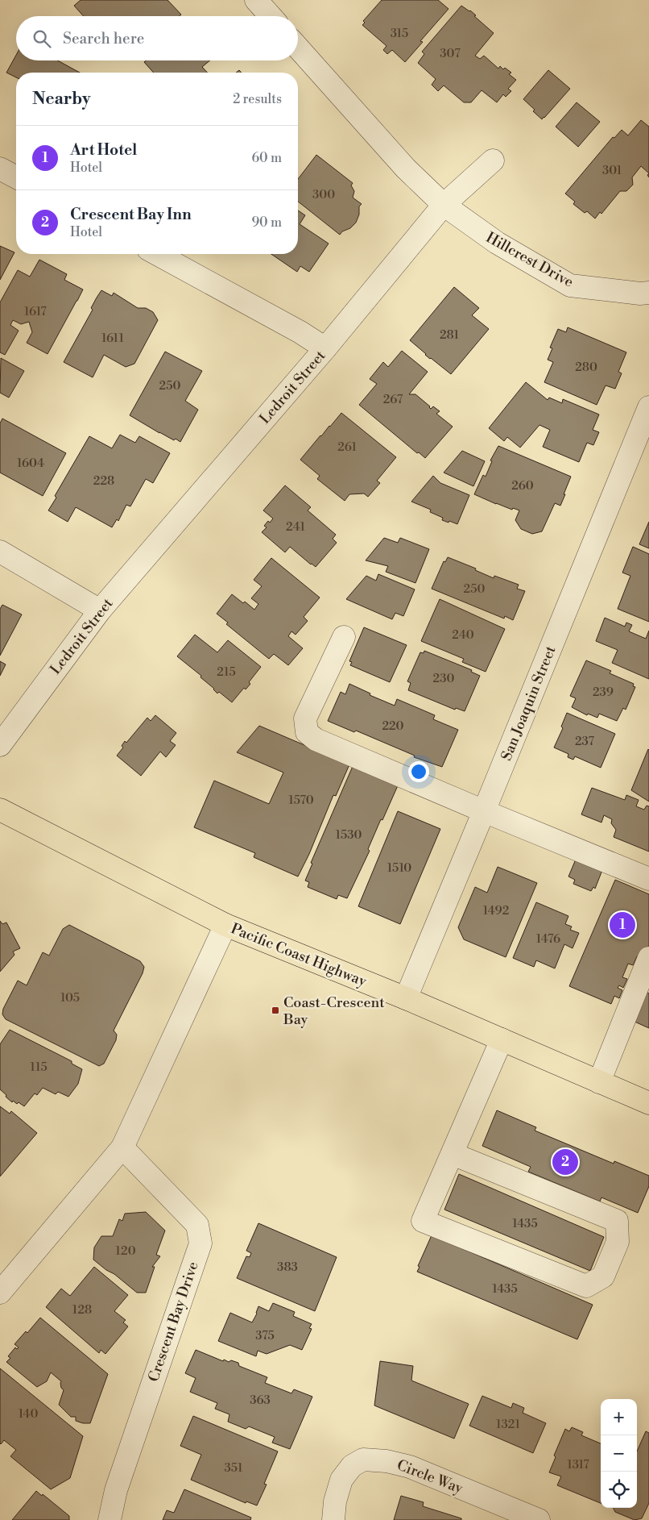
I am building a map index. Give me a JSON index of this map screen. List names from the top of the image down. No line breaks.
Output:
{"streets":{"highway":["Pacific Coast Highway"],"street":["Hillcrest Drive","Ledroit Street","San Joaquin Street","Crescent Bay Drive","Circle Way"]},"crossings":[["Hillcrest Drive","Ledroit Street"],["San Joaquin Street","Pacific Coast Highway"]],"places":{"transit":["Coast-Crescent Bay"]},"house_numbers":["315","307","301","300","1617","281","1611","280","250","267","261","1604","228","260","241","250","240","215","230","239","220","237","1570","1530","1510","1492","1476","105","115","1435","120","383","1435","128","375","363","140","1321","1317","351"],"page":{"search":"Search here","heading":["Nearby","2 results"],"list":[{"mark":"1","name":"Art Hotel","note":"Hotel","value":"60 m"},{"mark":"2","name":"Crescent Bay Inn","note":"Hotel","value":"90 m"}],"pins":["1","2"],"map_buttons":["+","−"]}}
